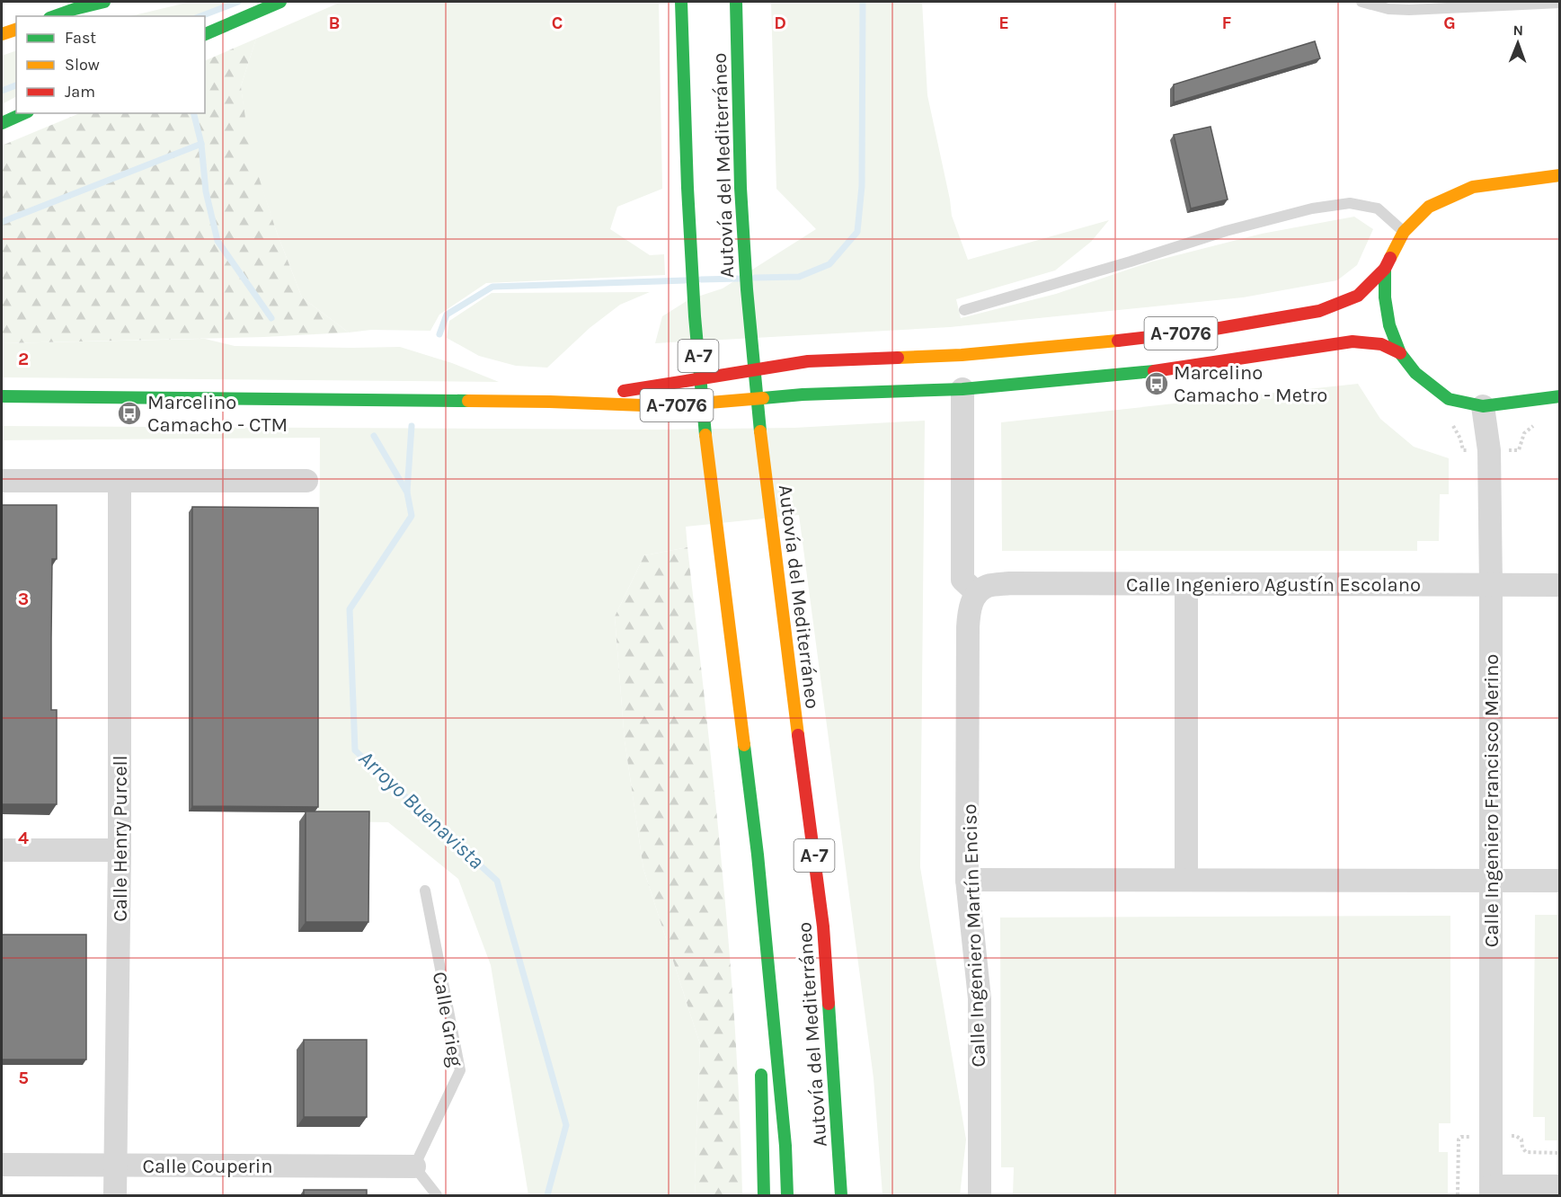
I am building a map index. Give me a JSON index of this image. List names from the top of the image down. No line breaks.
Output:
{"streets":{"main road":["Autovía del Mediterráneo","A-7076","A-7"],"street":["Calle Ingeniero Agustín Escolano","Calle Ingeniero Francisco Merino","Calle Henry Purcell","Calle Ingeniero Martín Enciso","Calle Couperin"],"lane":["Calle Grieg"]},"crossings":[["A-7076","Calle Ingeniero Francisco Merino"],["Calle Ingeniero Agustín Escolano","Calle Ingeniero Francisco Merino"],["Calle Ingeniero Agustín Escolano","Calle Ingeniero Martín Enciso"],["Calle Henry Purcell","Calle Couperin"],["Calle Grieg","Calle Couperin"]],"water":["Arroyo Buenavista"],"places":{"bus stop":["Marcelino Camacho - Metro","Marcelino Camacho - CTM"]},"legend":["Fast","Slow","Jam"],"north":"top","grid":{"columns":["B","C","D","E","F","G"],"rows":["2","3","4","5"]}}
